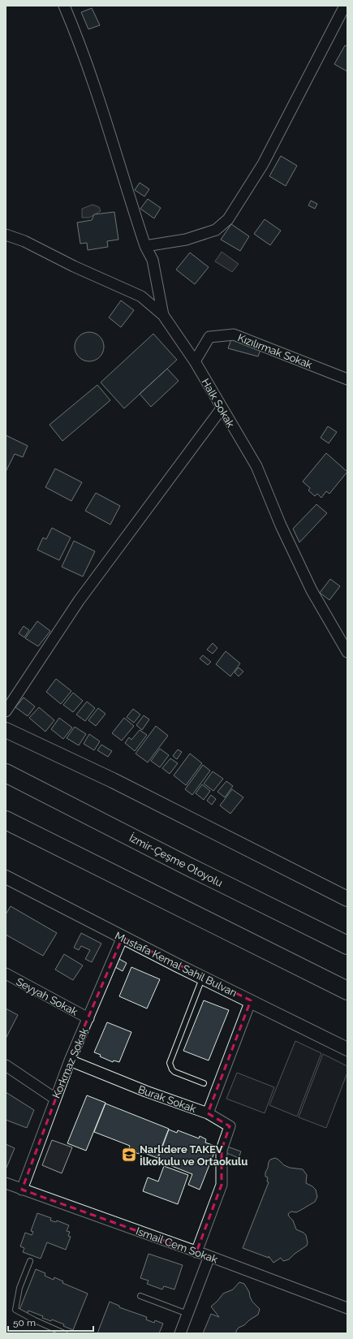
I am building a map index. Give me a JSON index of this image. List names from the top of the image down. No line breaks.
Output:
{"streets":{"highway":["İzmir-Çeşme Otoyolu"],"street":["Kızılırmak Sokak","Halk Sokak","Mustafa Kemal Sahil Bulvarı","Seyyah Sokak","Korkmaz Sokak","Burak Sokak","Ismail Cem Sokak"]},"crossings":[["Kızılırmak Sokak","Halk Sokak"],["Mustafa Kemal Sahil Bulvarı","Korkmaz Sokak"],["Mustafa Kemal Sahil Bulvarı","Burak Sokak"],["Seyyah Sokak","Korkmaz Sokak"],["Korkmaz Sokak","Burak Sokak"],["Korkmaz Sokak","Ismail Cem Sokak"]],"places":{"school or university":["Narlıdere TAKEV İlkokulu ve Ortaokulu"]},"scale_bar":"50 m"}
